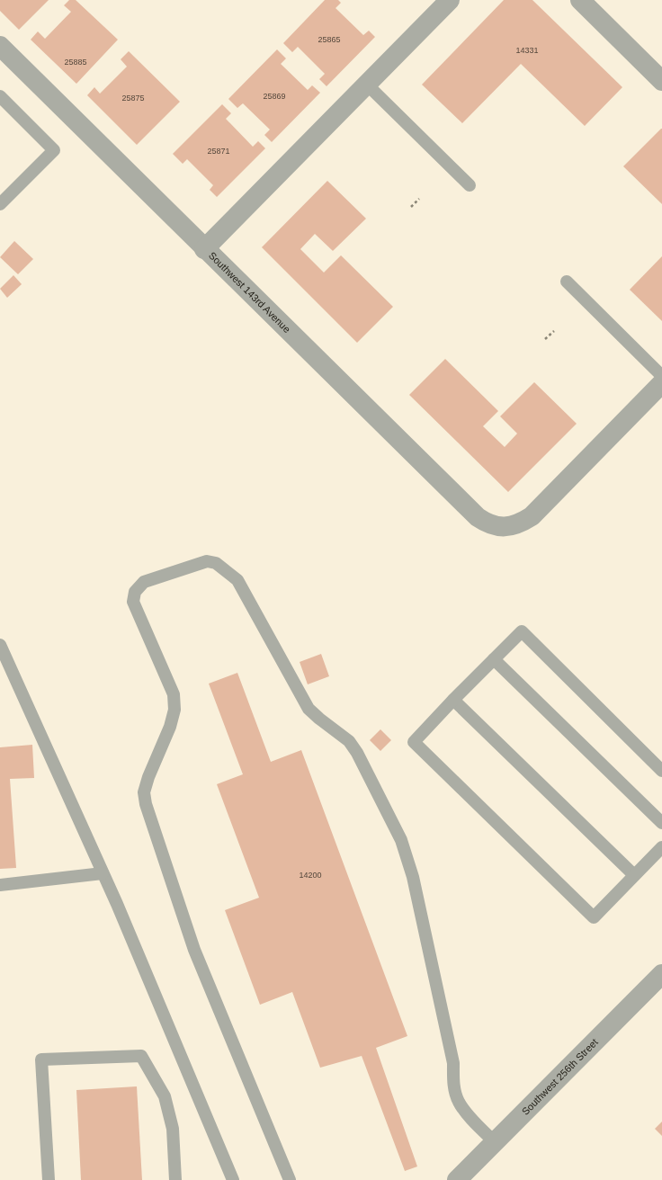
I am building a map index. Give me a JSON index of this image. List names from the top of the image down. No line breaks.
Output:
{"streets":{"street":["Southwest 143rd Avenue","Southwest 256th Street"]},"house_numbers":["25865","14331","25885","25869","25875","25871","14200"]}
